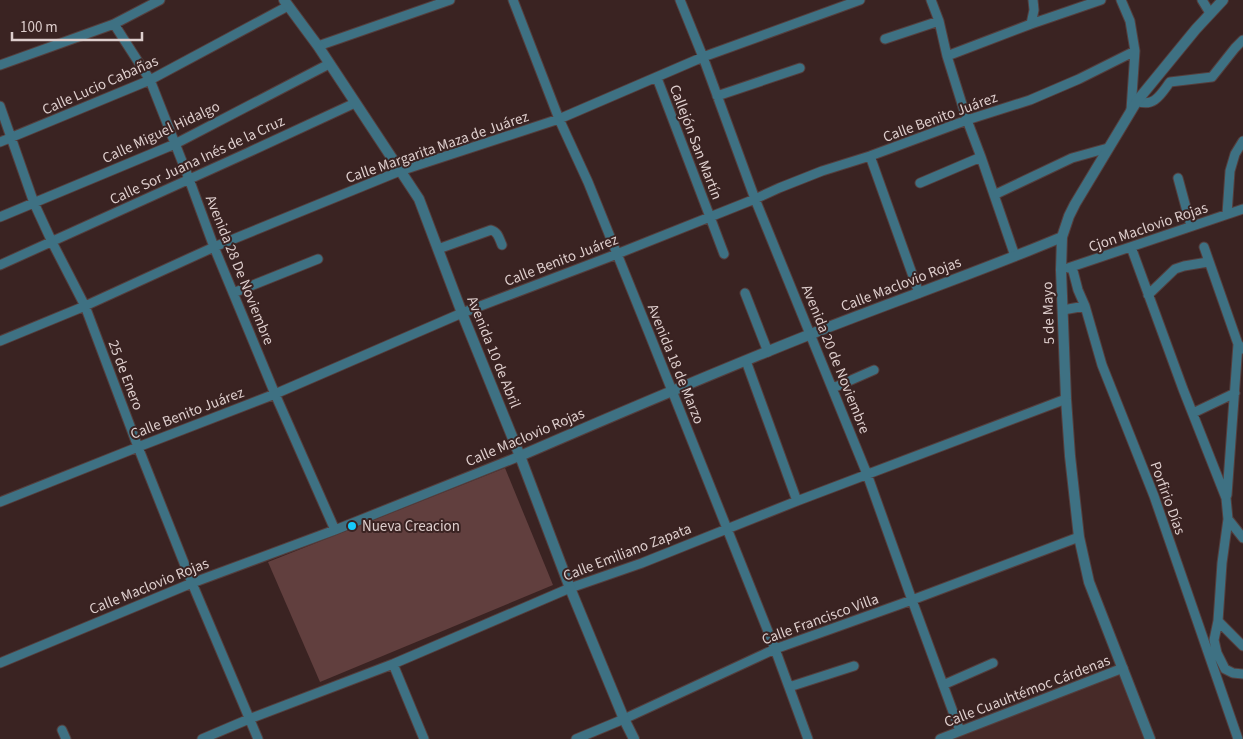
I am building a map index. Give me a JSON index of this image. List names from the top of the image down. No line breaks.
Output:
{"streets":{"street":["Calle Lucio Cabañas","Calle Benito Juárez","Calle Miguel Hidalgo","Callejón San Martín","Calle Margarita Maza de Juárez","Calle Sor Juana Inés de la Cruz","Cjon Maclovio Rojas","Avenida 28 De Noviembre","Calle Maclovio Rojas","5 de Mayo","Avenida 10 de Abril","Avenida 20 de Noviembre","Avenida 18 de Marzo","25 de Enero","Porfirio Días","Calle Emiliano Zapata","Calle Francisco Villa","Calle Cuauhtémoc Cárdenas"]},"crossings":[["Calle Lucio Cabañas","Avenida 28 De Noviembre"],["Calle Lucio Cabañas","Avenida 10 de Abril"],["Calle Lucio Cabañas","25 de Enero"],["Calle Benito Juárez","Callejón San Martín"],["Calle Benito Juárez","Avenida 28 De Noviembre"],["Calle Benito Juárez","Avenida 10 de Abril"],["Calle Benito Juárez","Avenida 20 de Noviembre"],["Calle Benito Juárez","Avenida 18 de Marzo"],["Calle Benito Juárez","25 de Enero"],["Calle Miguel Hidalgo","Avenida 28 De Noviembre"],["Calle Miguel Hidalgo","Avenida 10 de Abril"],["Calle Miguel Hidalgo","25 de Enero"],["Callejón San Martín","Calle Margarita Maza de Juárez"],["Calle Margarita Maza de Juárez","Avenida 28 De Noviembre"],["Calle Margarita Maza de Juárez","Avenida 10 de Abril"],["Calle Margarita Maza de Juárez","Avenida 20 de Noviembre"],["Calle Margarita Maza de Juárez","Avenida 18 de Marzo"],["Calle Margarita Maza de Juárez","25 de Enero"],["Calle Sor Juana Inés de la Cruz","Avenida 28 De Noviembre"],["Calle Sor Juana Inés de la Cruz","Avenida 10 de Abril"],["Calle Sor Juana Inés de la Cruz","25 de Enero"],["Cjon Maclovio Rojas","5 de Mayo"],["Cjon Maclovio Rojas","Porfirio Días"],["Avenida 28 De Noviembre","Calle Maclovio Rojas"],["Calle Maclovio Rojas","5 de Mayo"],["Calle Maclovio Rojas","Avenida 10 de Abril"],["Calle Maclovio Rojas","Avenida 20 de Noviembre"],["Calle Maclovio Rojas","Avenida 18 de Marzo"],["Calle Maclovio Rojas","25 de Enero"],["5 de Mayo","Calle Emiliano Zapata"],["5 de Mayo","Calle Francisco Villa"],["5 de Mayo","Calle Cuauhtémoc Cárdenas"],["Avenida 10 de Abril","Calle Emiliano Zapata"],["Avenida 10 de Abril","Calle Francisco Villa"],["Avenida 20 de Noviembre","Calle Emiliano Zapata"],["Avenida 20 de Noviembre","Calle Francisco Villa"],["Avenida 20 de Noviembre","Calle Cuauhtémoc Cárdenas"],["Avenida 18 de Marzo","Calle Emiliano Zapata"],["Avenida 18 de Marzo","Calle Francisco Villa"],["25 de Enero","Calle Emiliano Zapata"]],"places":["Nueva Creacion"],"scale_bar":"100 m"}
